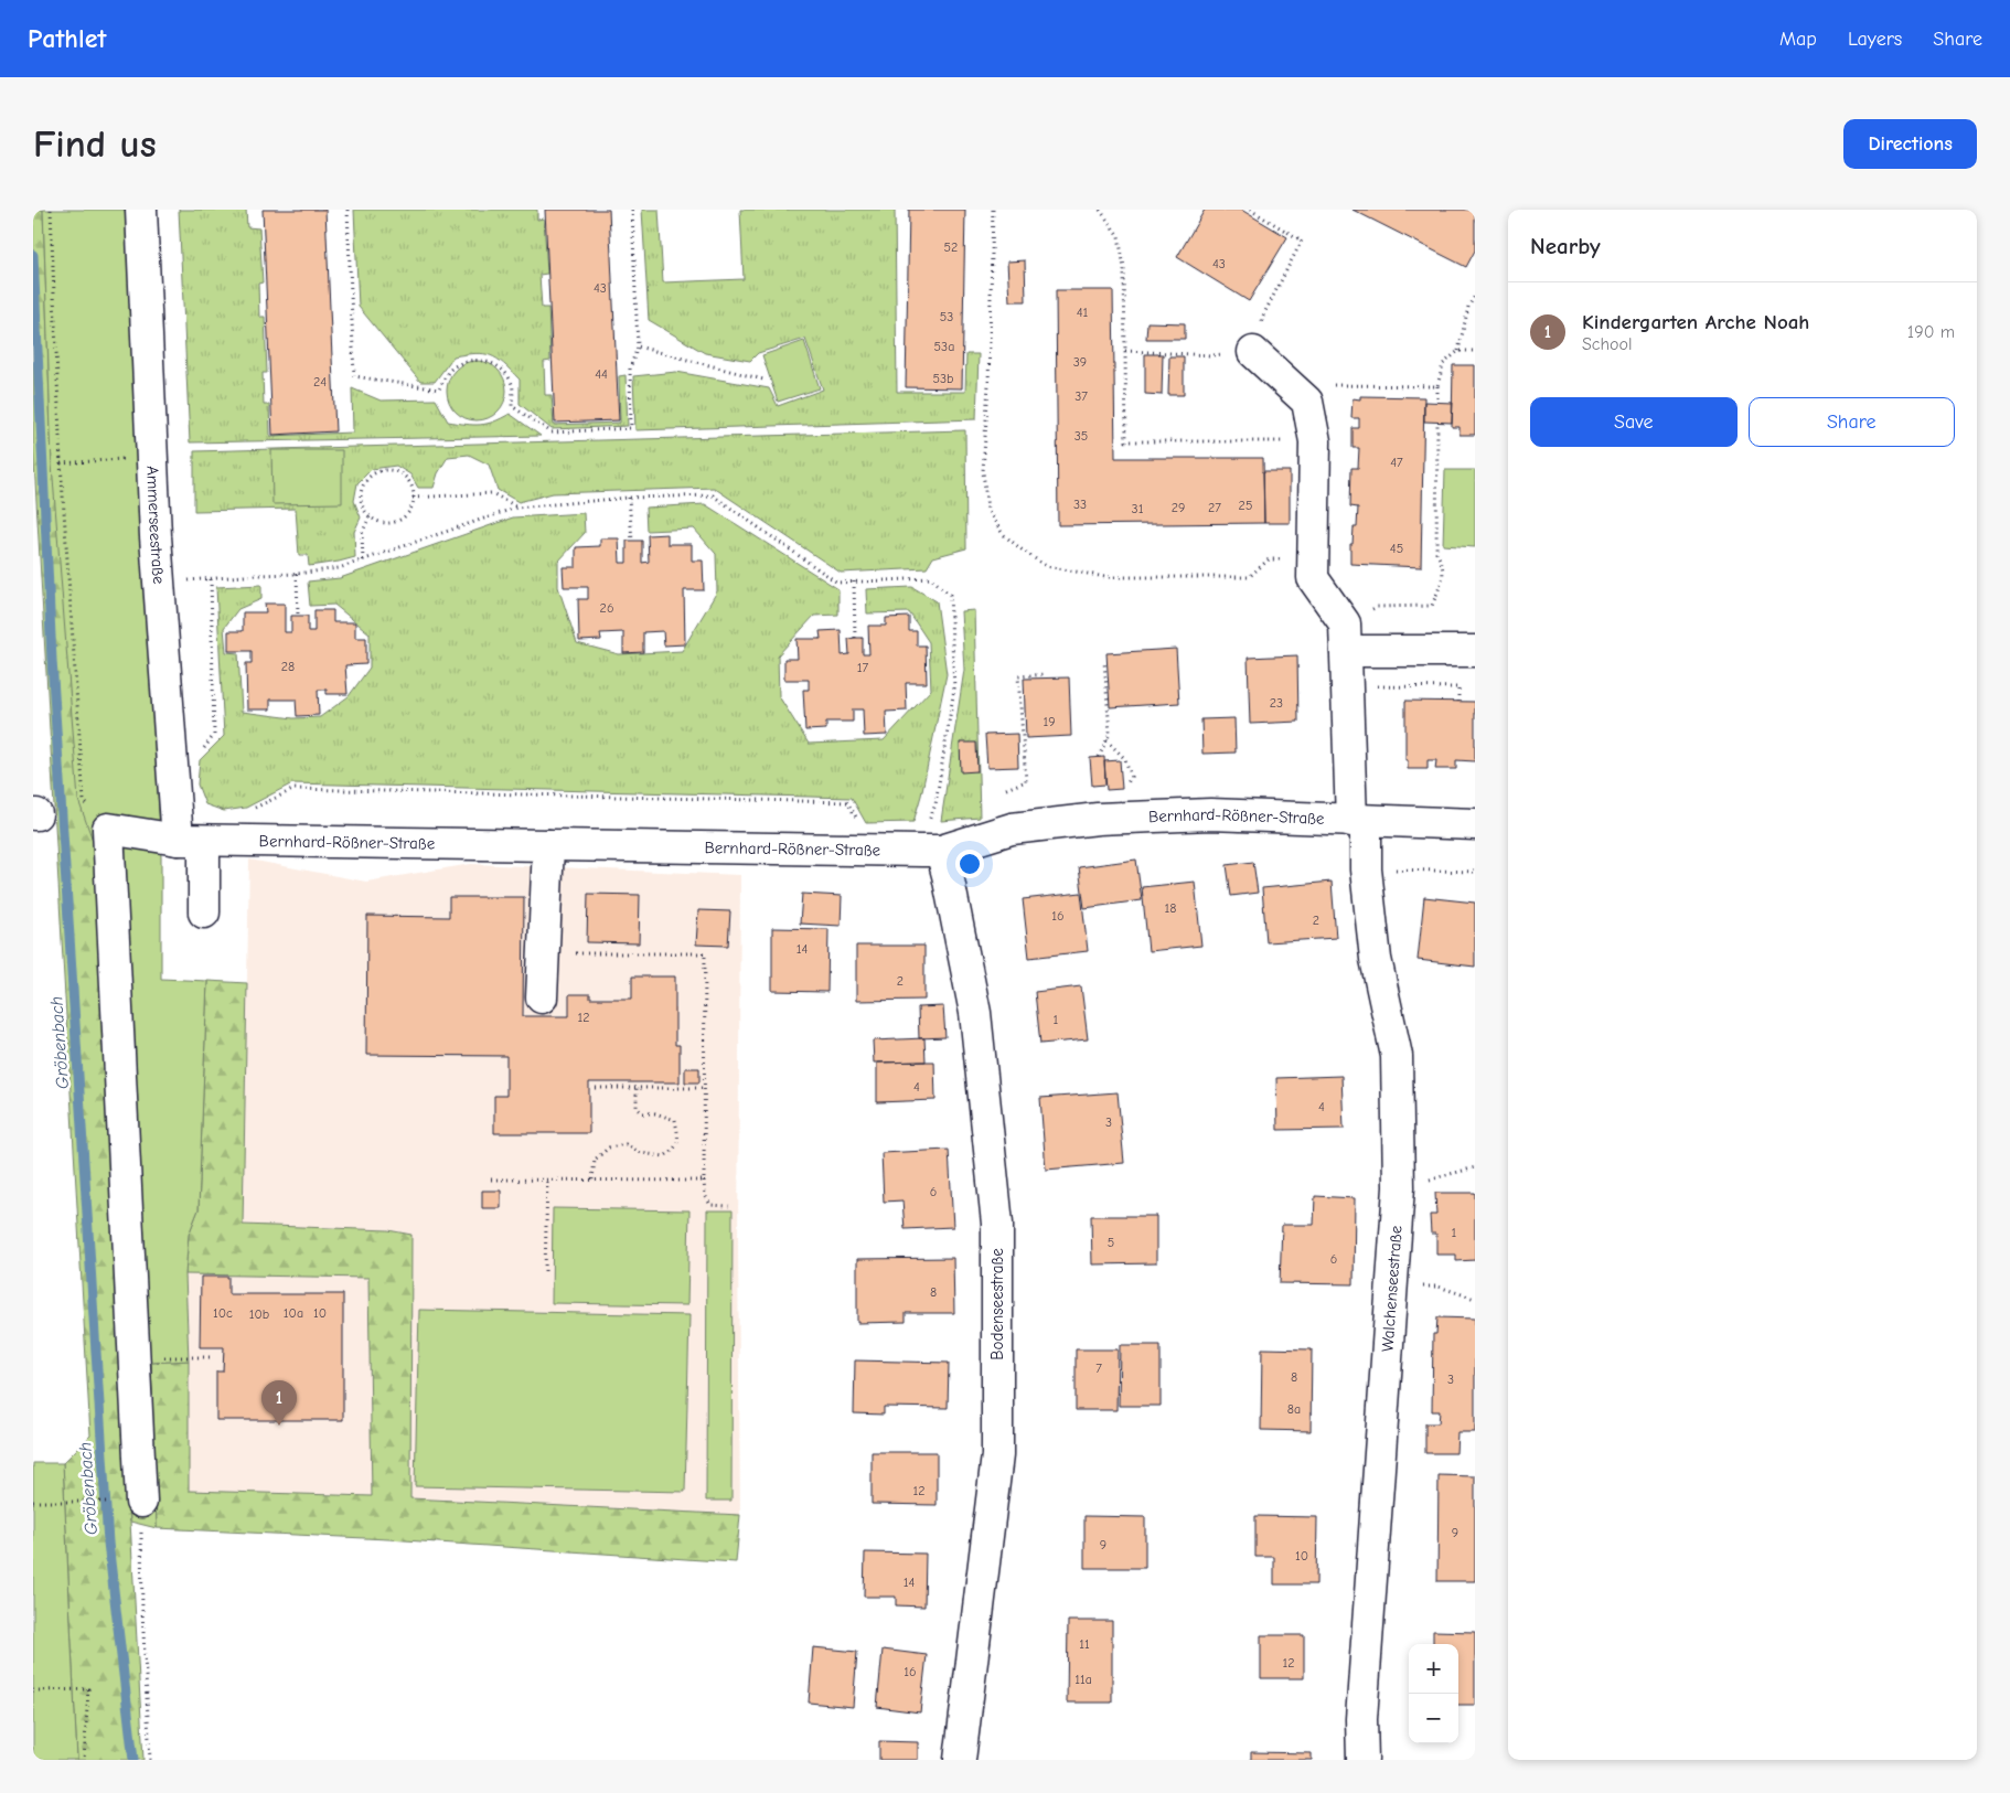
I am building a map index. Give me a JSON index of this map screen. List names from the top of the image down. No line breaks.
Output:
{"streets":{"street":["Ammerseestraße","Bernhard-Rößner-Straße","Walchenseestraße","Bodenseestraße"]},"crossings":[["Ammerseestraße","Bernhard-Rößner-Straße"],["Bernhard-Rößner-Straße","Walchenseestraße"],["Bernhard-Rößner-Straße","Bodenseestraße"]],"water":["Gröbenbach"],"house_numbers":["52","43","43","41","53","53a","39","44","53b","24","37","35","47","33","25","29","27","31","45","26","28","17","23","19","18","16","2","14","2","12","1","4","4","3","6","1","5","6","8","10c","10a","10","10b","7","8","3","8a","12","9","9","10","14","11","12","16","11a"],"page":{"header":"Pathlet","nav":["Map","Layers","Share"],"buttons":["Directions",["Save","Share"]],"title":"Find us","heading":"Nearby","list":[{"mark":"1","name":"Kindergarten Arche Noah","note":"School","value":"190 m"}],"pins":"1","map_buttons":["+","−"]}}
